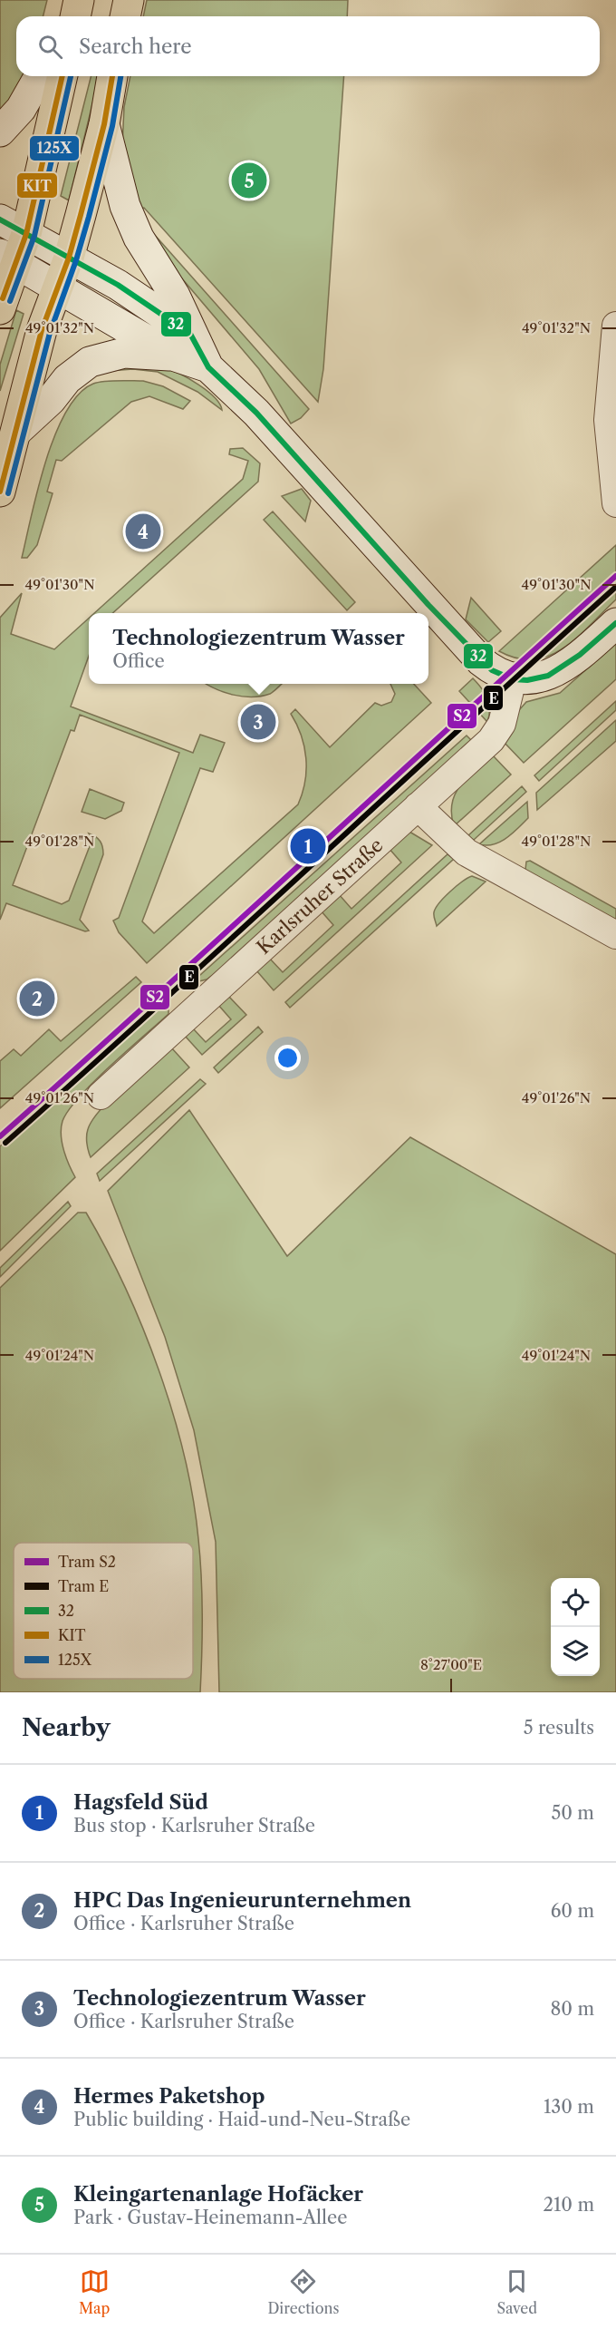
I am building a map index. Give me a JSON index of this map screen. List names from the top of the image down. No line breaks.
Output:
{"streets":{"street":["Karlsruher Straße"]},"lines":["transit line KIT","transit line 125X","transit line 32","tram line S2","tram line E"],"legend":["Tram S2","Tram E","32","KIT","125X"],"page":{"search":"Search here","pins":["5","4","3","1","2"],"popup":["Technologiezentrum Wasser","Office"],"heading":["Nearby","5 results"],"list":[{"mark":"1","name":"Hagsfeld Süd","note":"Bus stop · Karlsruher Straße","value":"50 m"},{"mark":"2","name":"HPC Das Ingenieurunternehmen","note":"Office · Karlsruher Straße","value":"60 m"},{"mark":"3","name":"Technologiezentrum Wasser","note":"Office · Karlsruher Straße","value":"80 m"},{"mark":"4","name":"Hermes Paketshop","note":"Public building · Haid-und-Neu-Straße","value":"130 m"},{"mark":"5","name":"Kleingartenanlage Hofäcker","note":"Park · Gustav-Heinemann-Allee","value":"210 m"}],"nav":["Map","Directions","Saved"]},"coordinates":["49°01'32\"N","49°01'30\"N","49°01'28\"N","49°01'26\"N","49°01'24\"N","8°27'00\"E"]}
